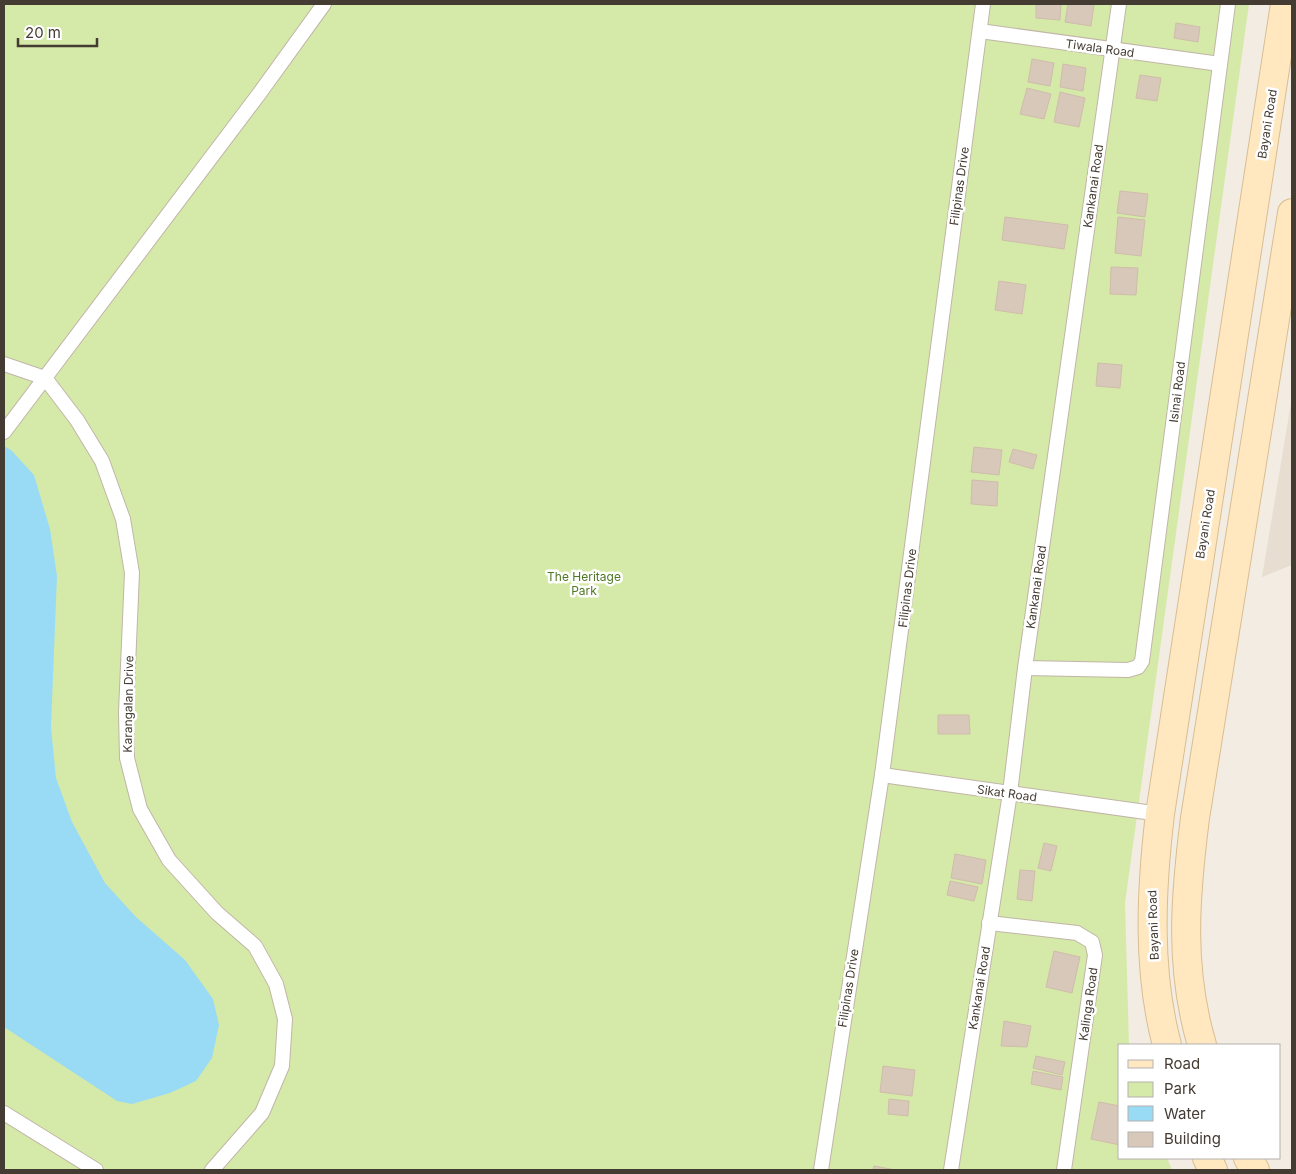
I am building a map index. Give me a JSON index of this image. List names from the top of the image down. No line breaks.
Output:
{"streets":{"main road":["Bayani Road"],"lane":["Tiwala Road","Filipinas Drive","Kankanai Road","Isinai Road","Karangalan Drive","Sikat Road","Kalinga Road"]},"crossings":[["Tiwala Road","Filipinas Drive"],["Tiwala Road","Kankanai Road"],["Tiwala Road","Isinai Road"],["Bayani Road","Sikat Road"],["Filipinas Drive","Sikat Road"],["Kankanai Road","Isinai Road"],["Kankanai Road","Sikat Road"],["Kankanai Road","Kalinga Road"]],"parks":["The Heritage Park"],"legend":["Road","Park","Water","Building"],"scale_bar":"20 m"}
